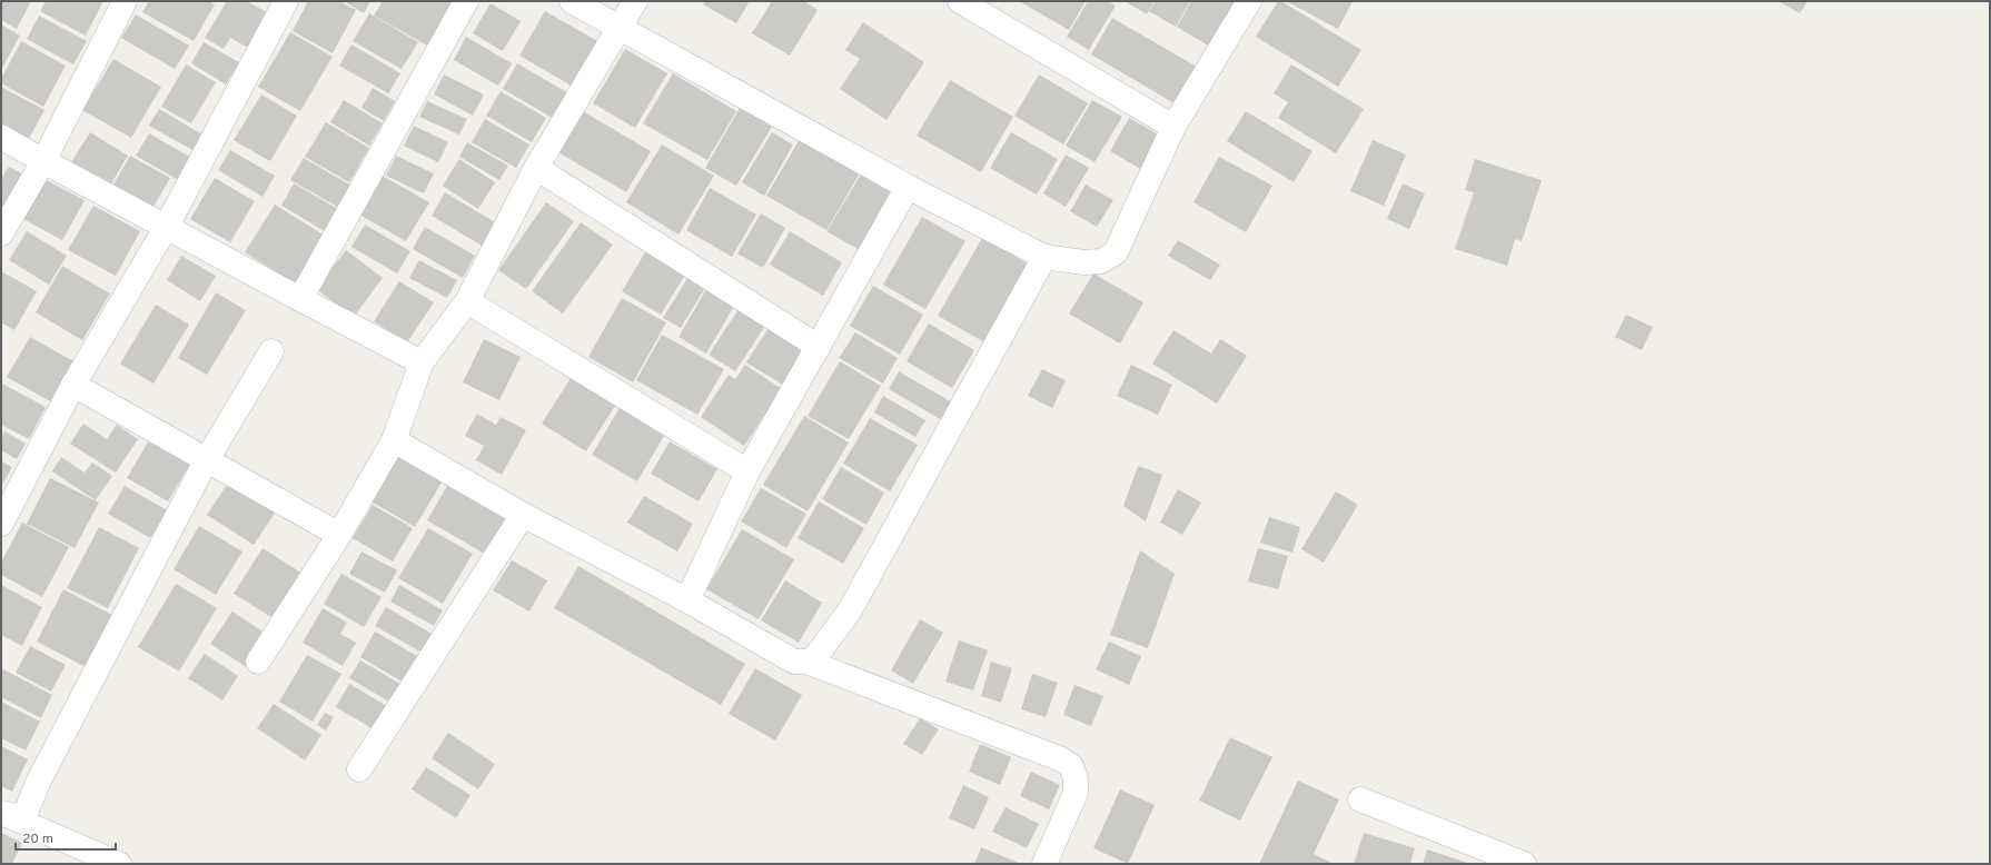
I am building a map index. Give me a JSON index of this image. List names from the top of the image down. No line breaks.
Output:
{"scale_bar":"20 m"}
